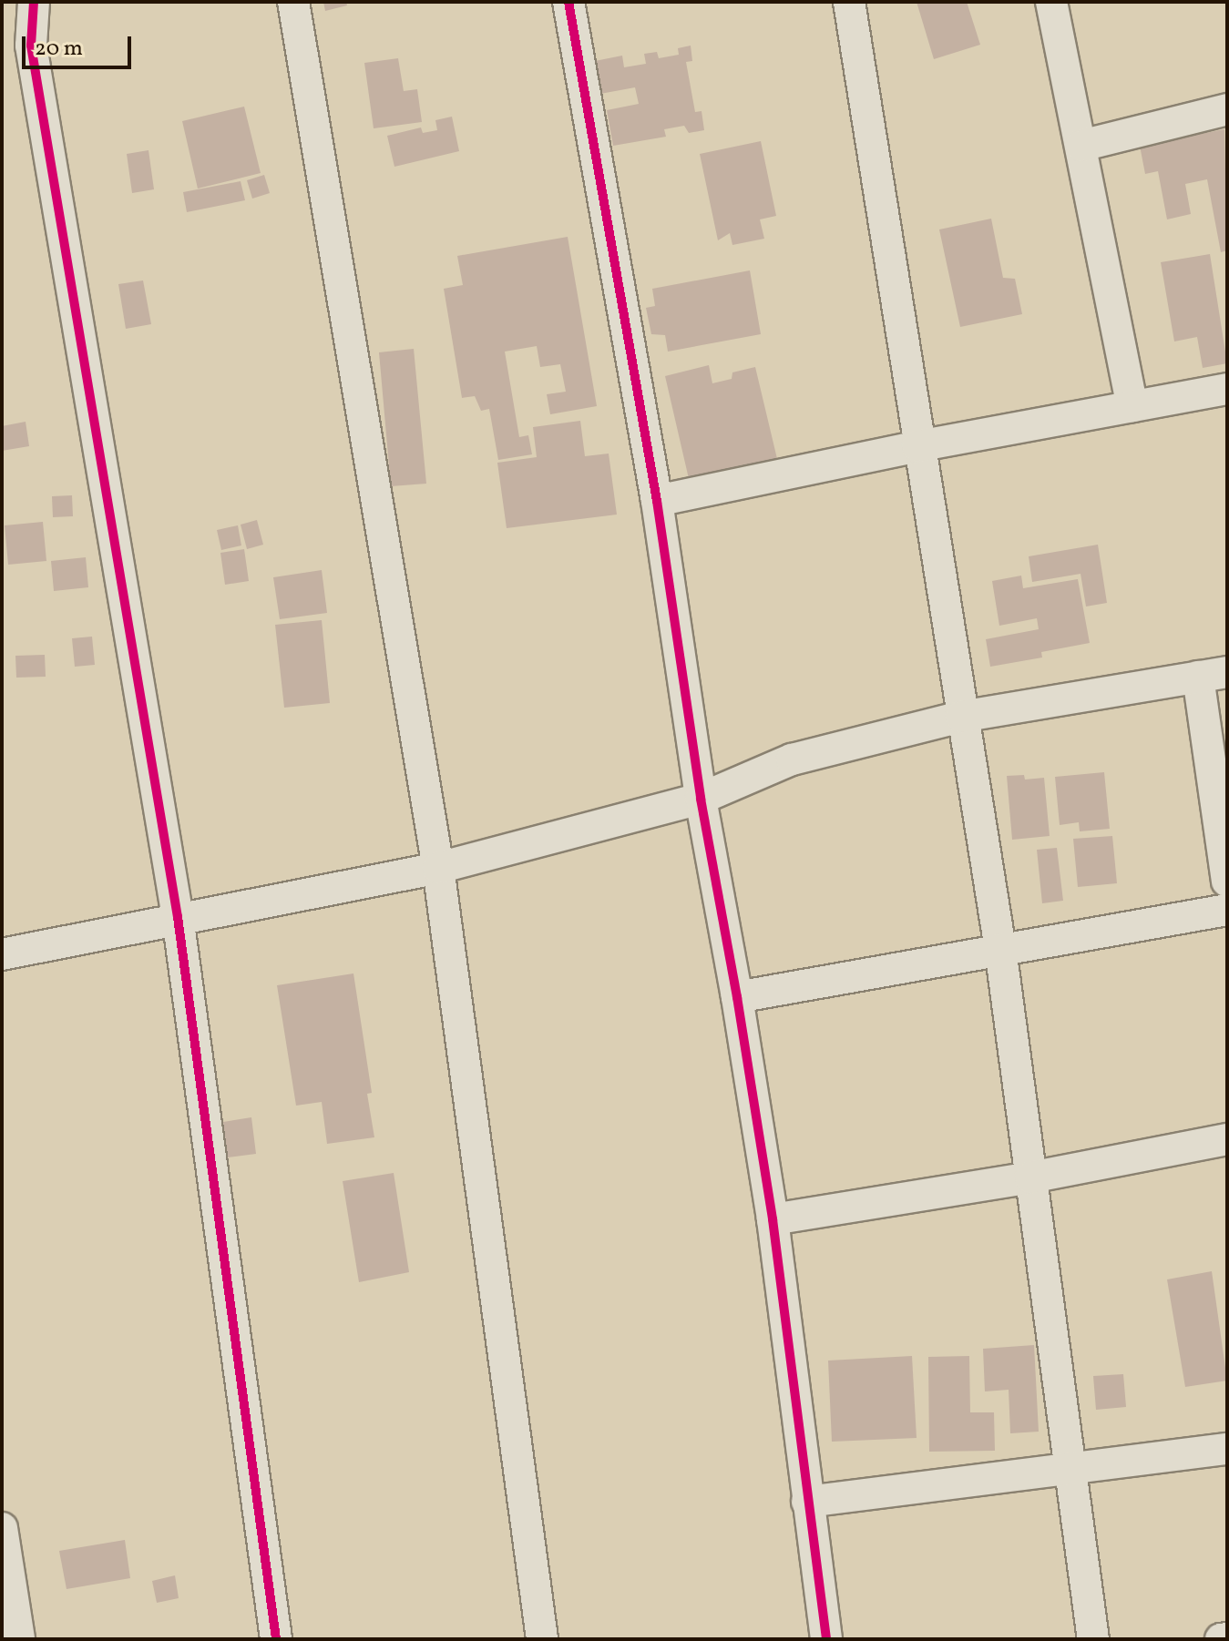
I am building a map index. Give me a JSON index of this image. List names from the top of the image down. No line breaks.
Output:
{"scale_bar":"20 m"}
